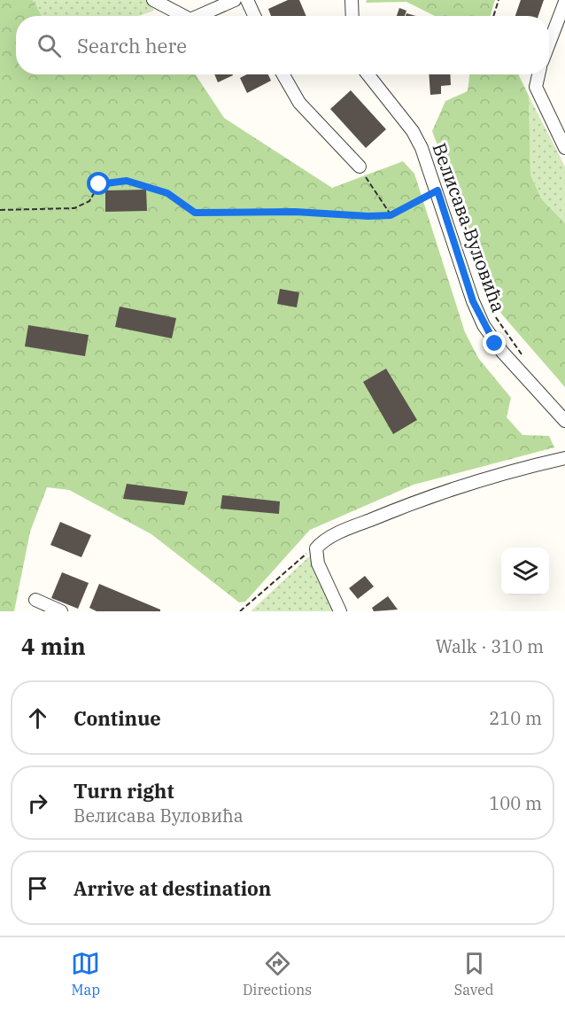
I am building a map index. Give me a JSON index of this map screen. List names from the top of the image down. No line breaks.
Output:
{"streets":{"street":["Велисава Вуловића"]},"page":{"search":"Search here","heading":["4 min","Walk · 310 m"],"list":[["Continue","210 m"],["Turn right","Велисава Вуловића","100 m"],"Arrive at destination"],"nav":["Map","Directions","Saved"]}}
